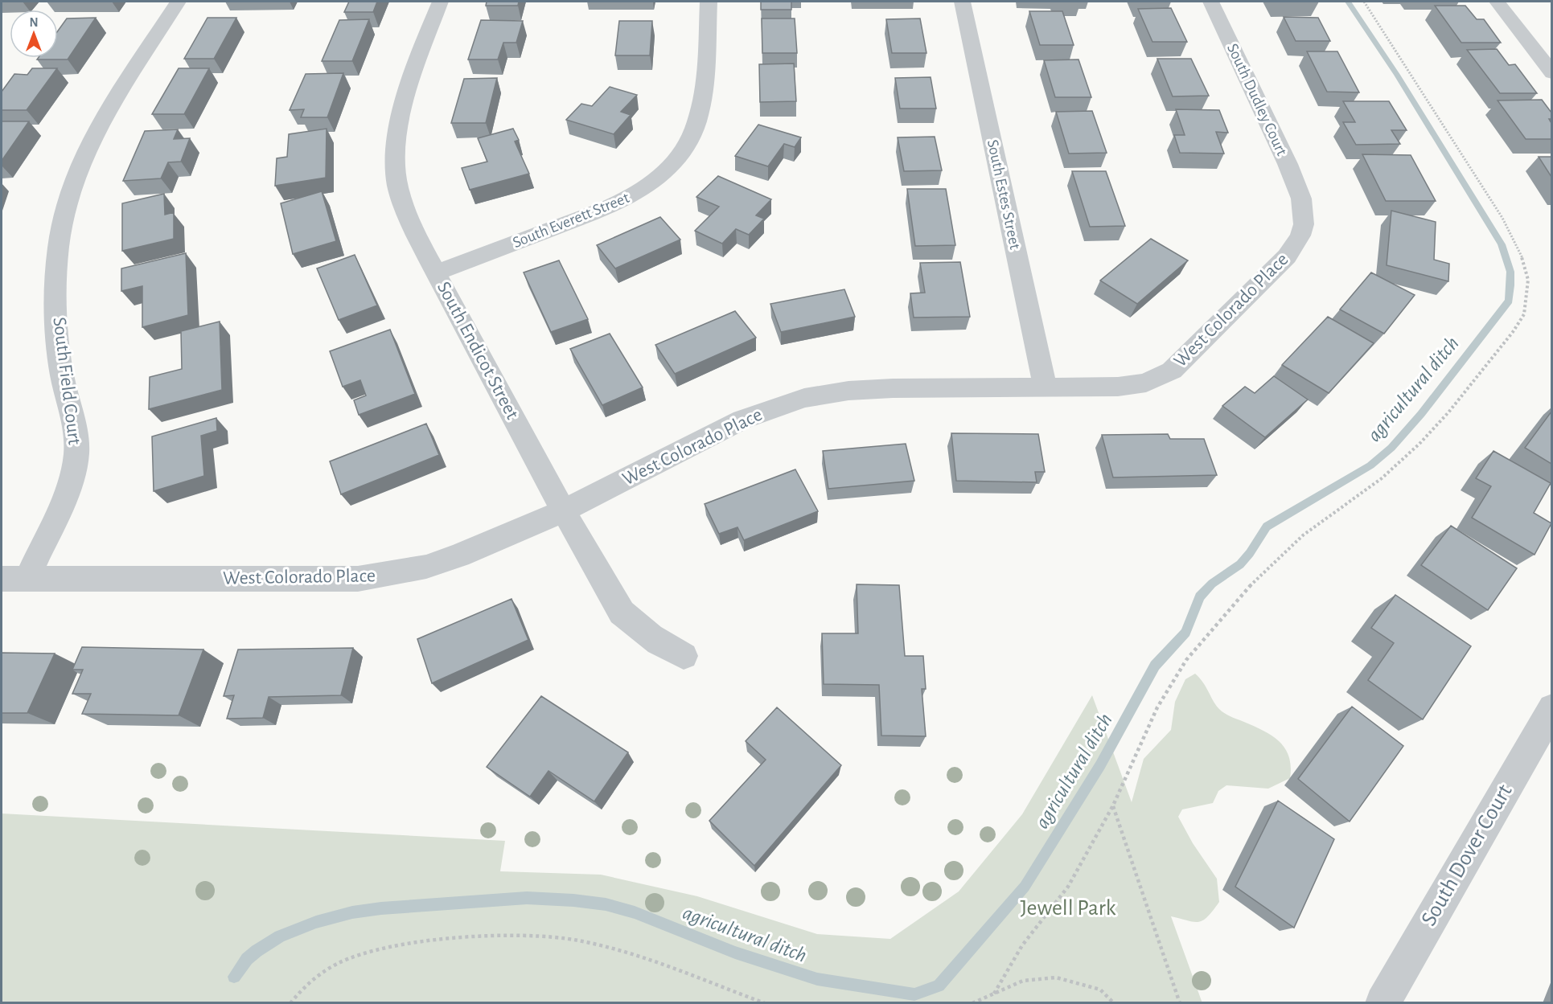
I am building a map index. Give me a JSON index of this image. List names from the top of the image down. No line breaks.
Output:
{"streets":{"street":["South Dudley Court","South Estes Street","South Everett Street","West Colorado Place","South Endicot Street","South Field Court","South Dover Court"]},"crossings":[["South Dudley Court","West Colorado Place"],["South Estes Street","West Colorado Place"],["South Everett Street","South Endicot Street"],["West Colorado Place","South Endicot Street"],["West Colorado Place","South Field Court"]],"water":["agricultural ditch"],"parks":["Jewell Park"],"north":"top"}
